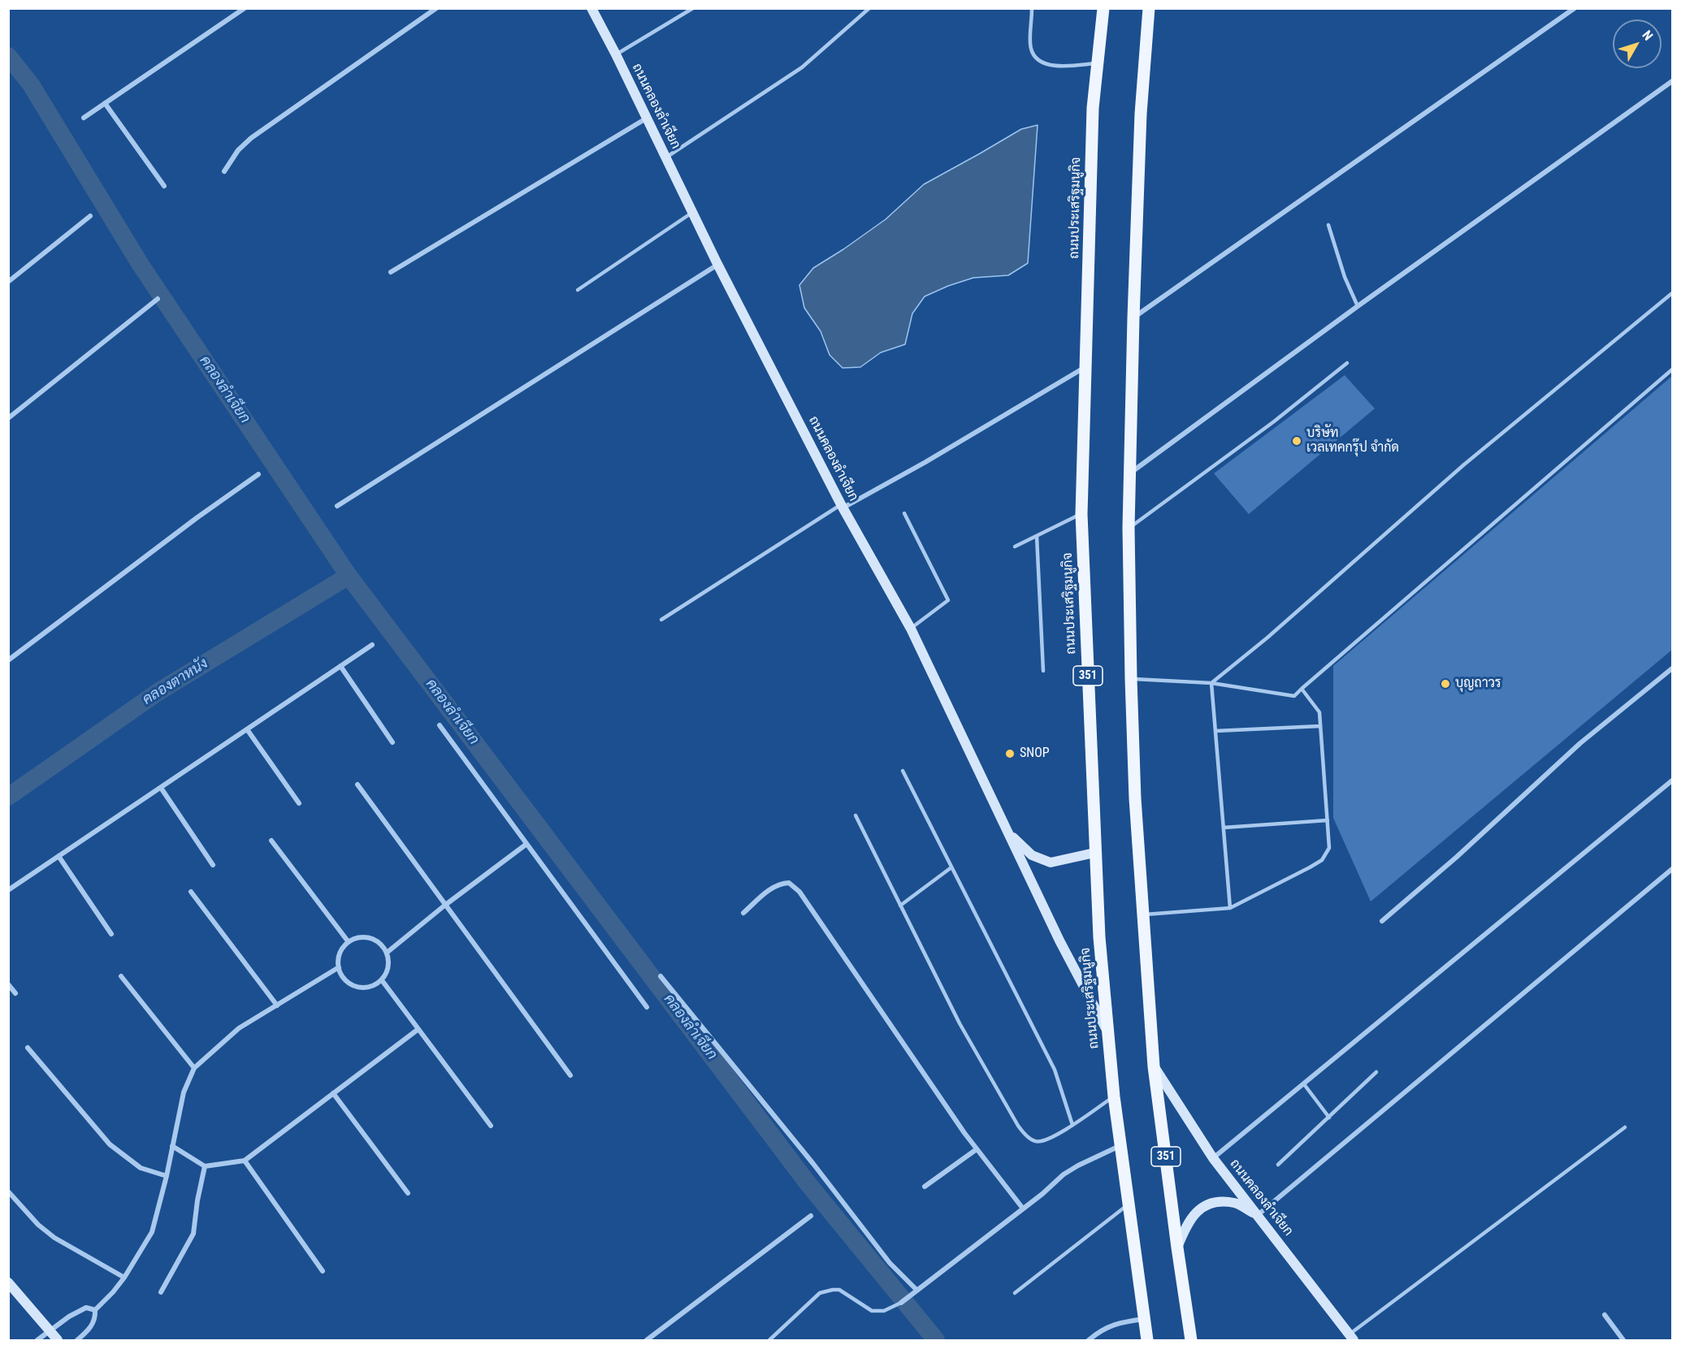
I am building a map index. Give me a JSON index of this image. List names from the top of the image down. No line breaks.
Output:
{"streets":{"main road":["ถนนประเสริฐมนูกิจ","351"],"street":["ถนนคลองลำเจียก"]},"crossings":[["ถนนคลองลำเจียก","ถนนประเสริฐมนูกิจ"],["ถนนคลองลำเจียก","351"]],"water":["คลองลำเจียก","คลองตาหนัง"],"places":["บริษัท เวลเทคกรุ๊ป จำกัด","บุญถาวร","SNOP"],"north":"top right"}
